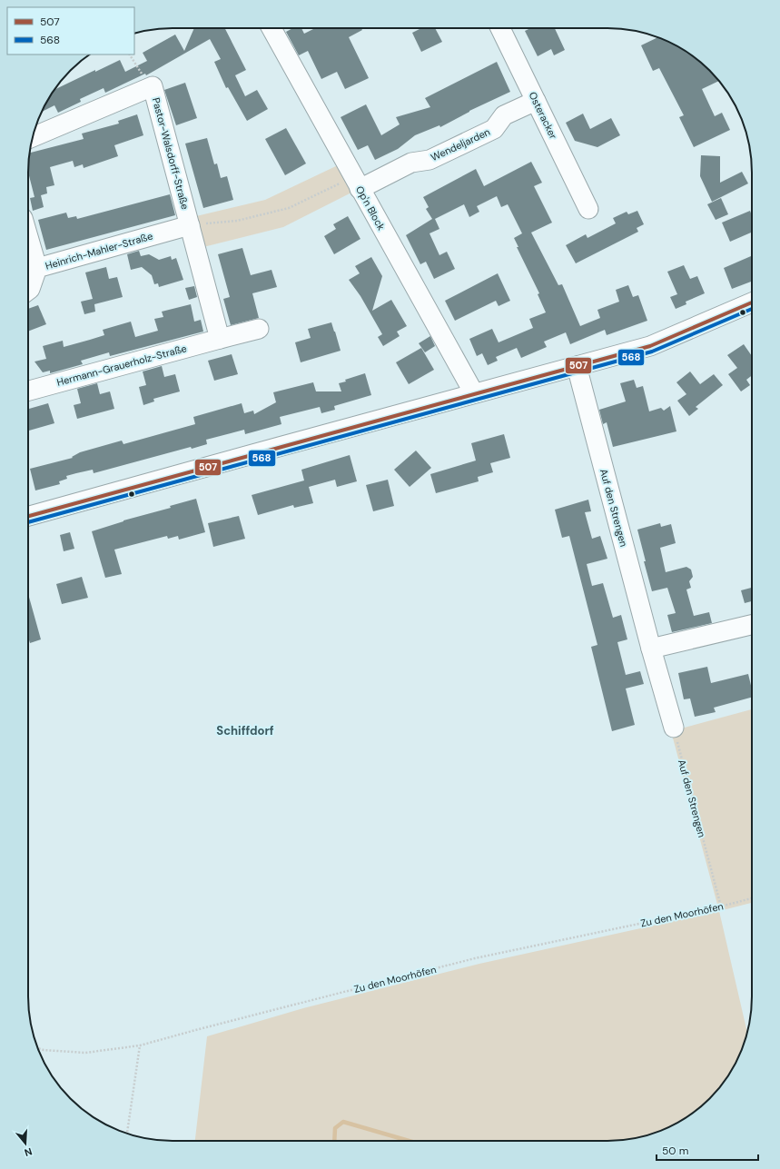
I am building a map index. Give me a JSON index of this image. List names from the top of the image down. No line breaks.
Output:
{"streets":{"street":["Osteracker","Wendeljarden","Pastor-Walsdorff-Straße","Op'n Block","Heinrich-Mahler-Straße","Hermann-Grauerholz-Straße","Auf den Strengen"],"path":["Zu den Moorhöfen"]},"crossings":[["Osteracker","Wendeljarden"],["Wendeljarden","Op'n Block"],["Pastor-Walsdorff-Straße","Heinrich-Mahler-Straße"],["Auf den Strengen","Zu den Moorhöfen"]],"districts":["Schiffdorf"],"lines":["transit line 507","transit line 568"],"legend":["507","568"],"scale_bar":"50 m","north":"bottom"}
